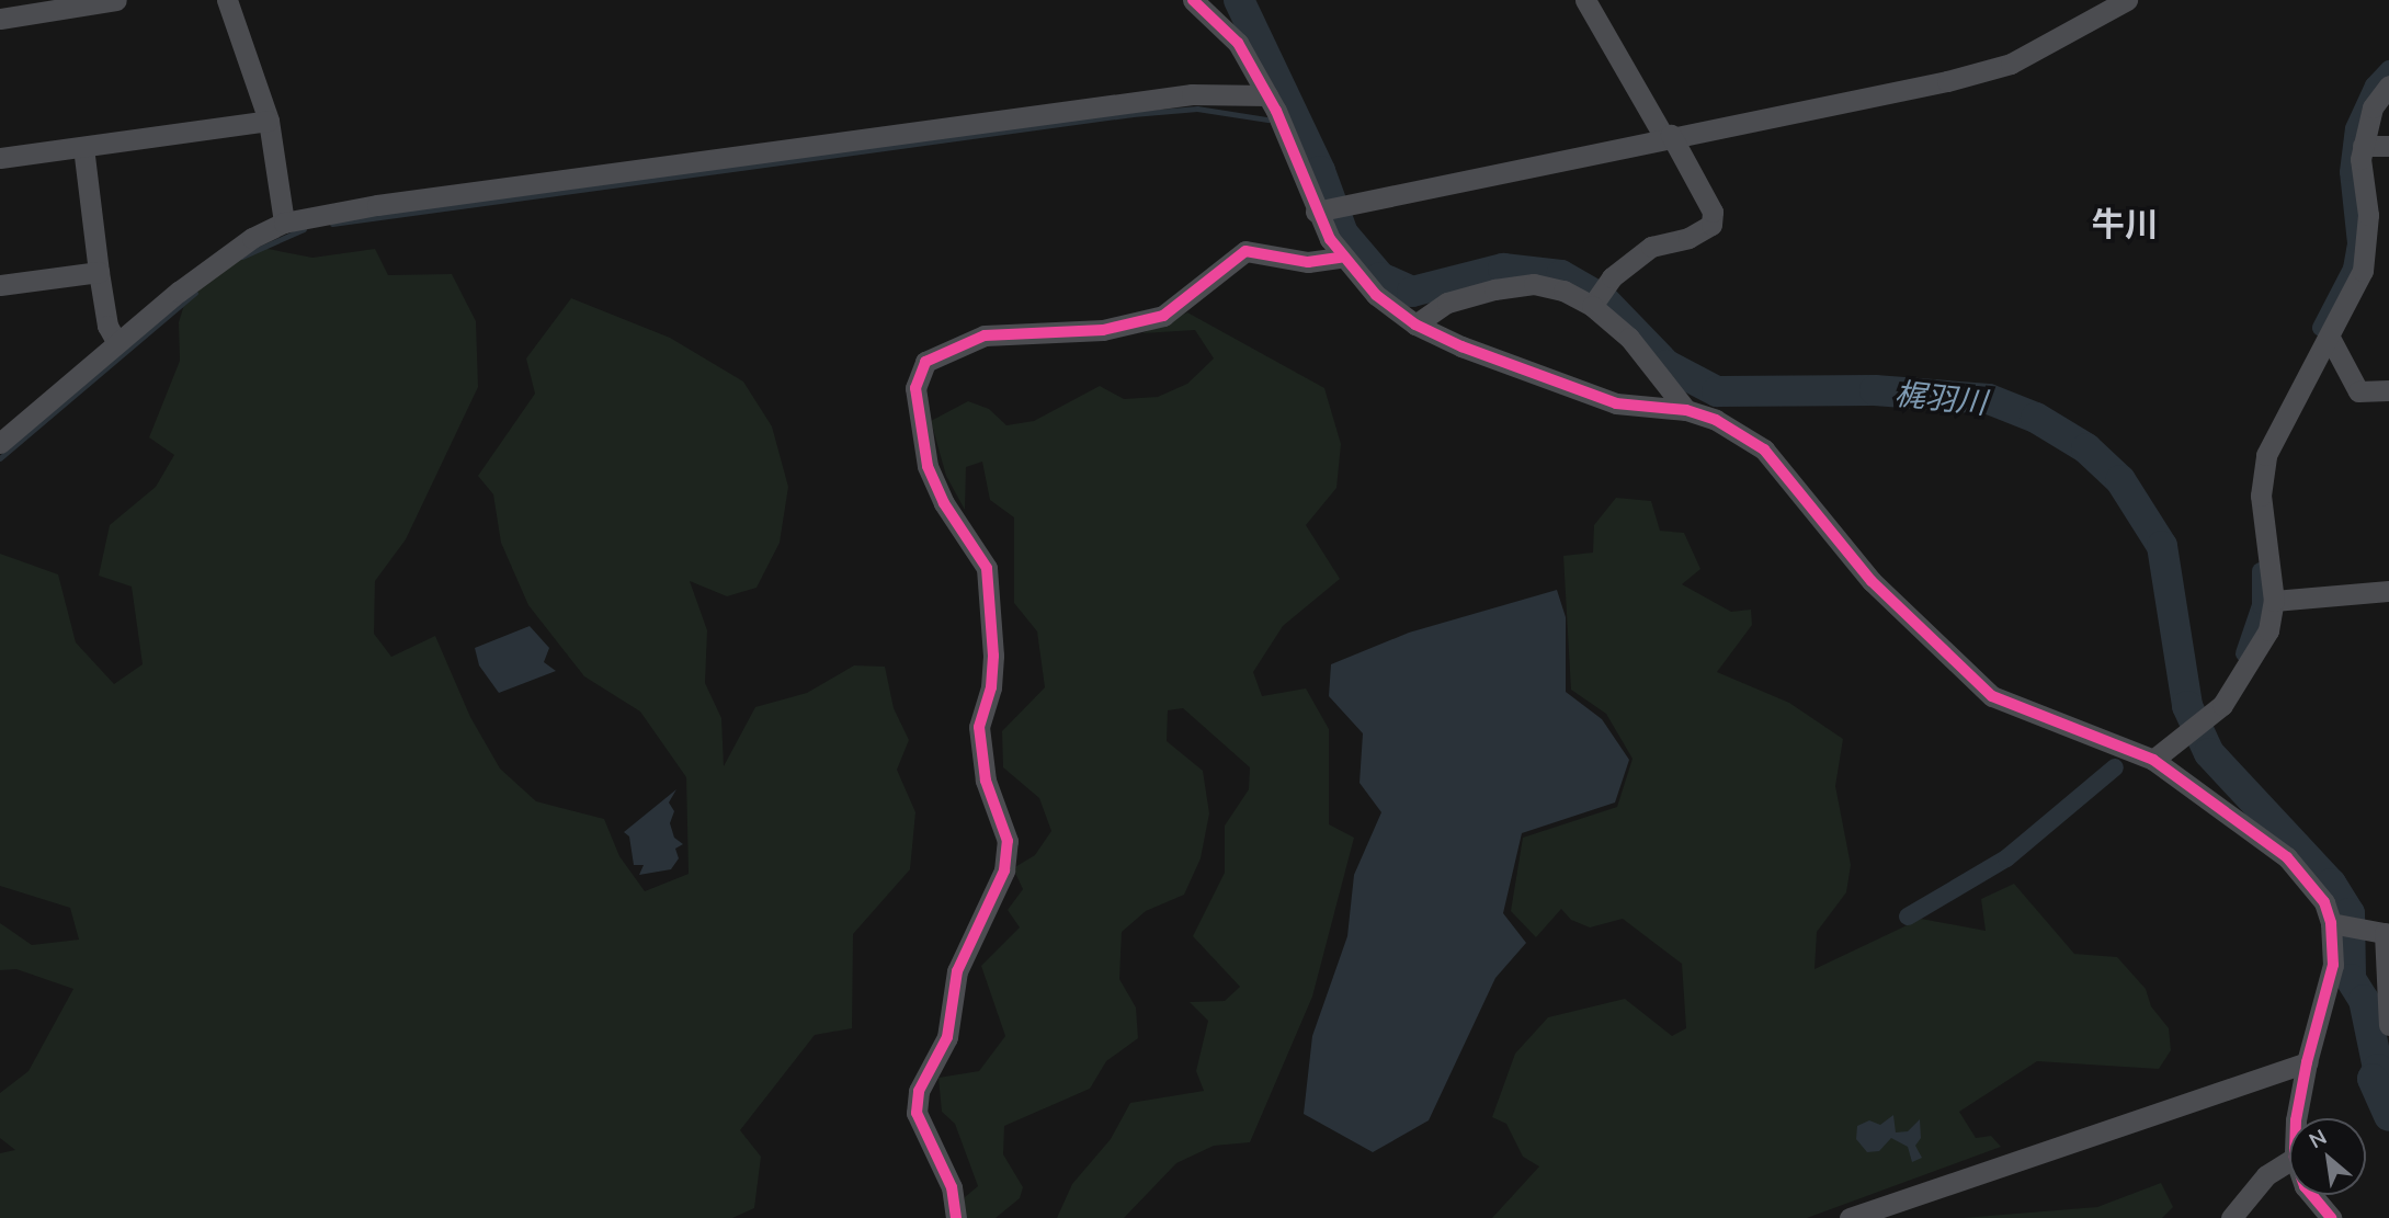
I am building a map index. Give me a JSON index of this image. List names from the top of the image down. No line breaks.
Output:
{"districts":["牛川"],"water":["梶羽川"],"north":"top left"}
